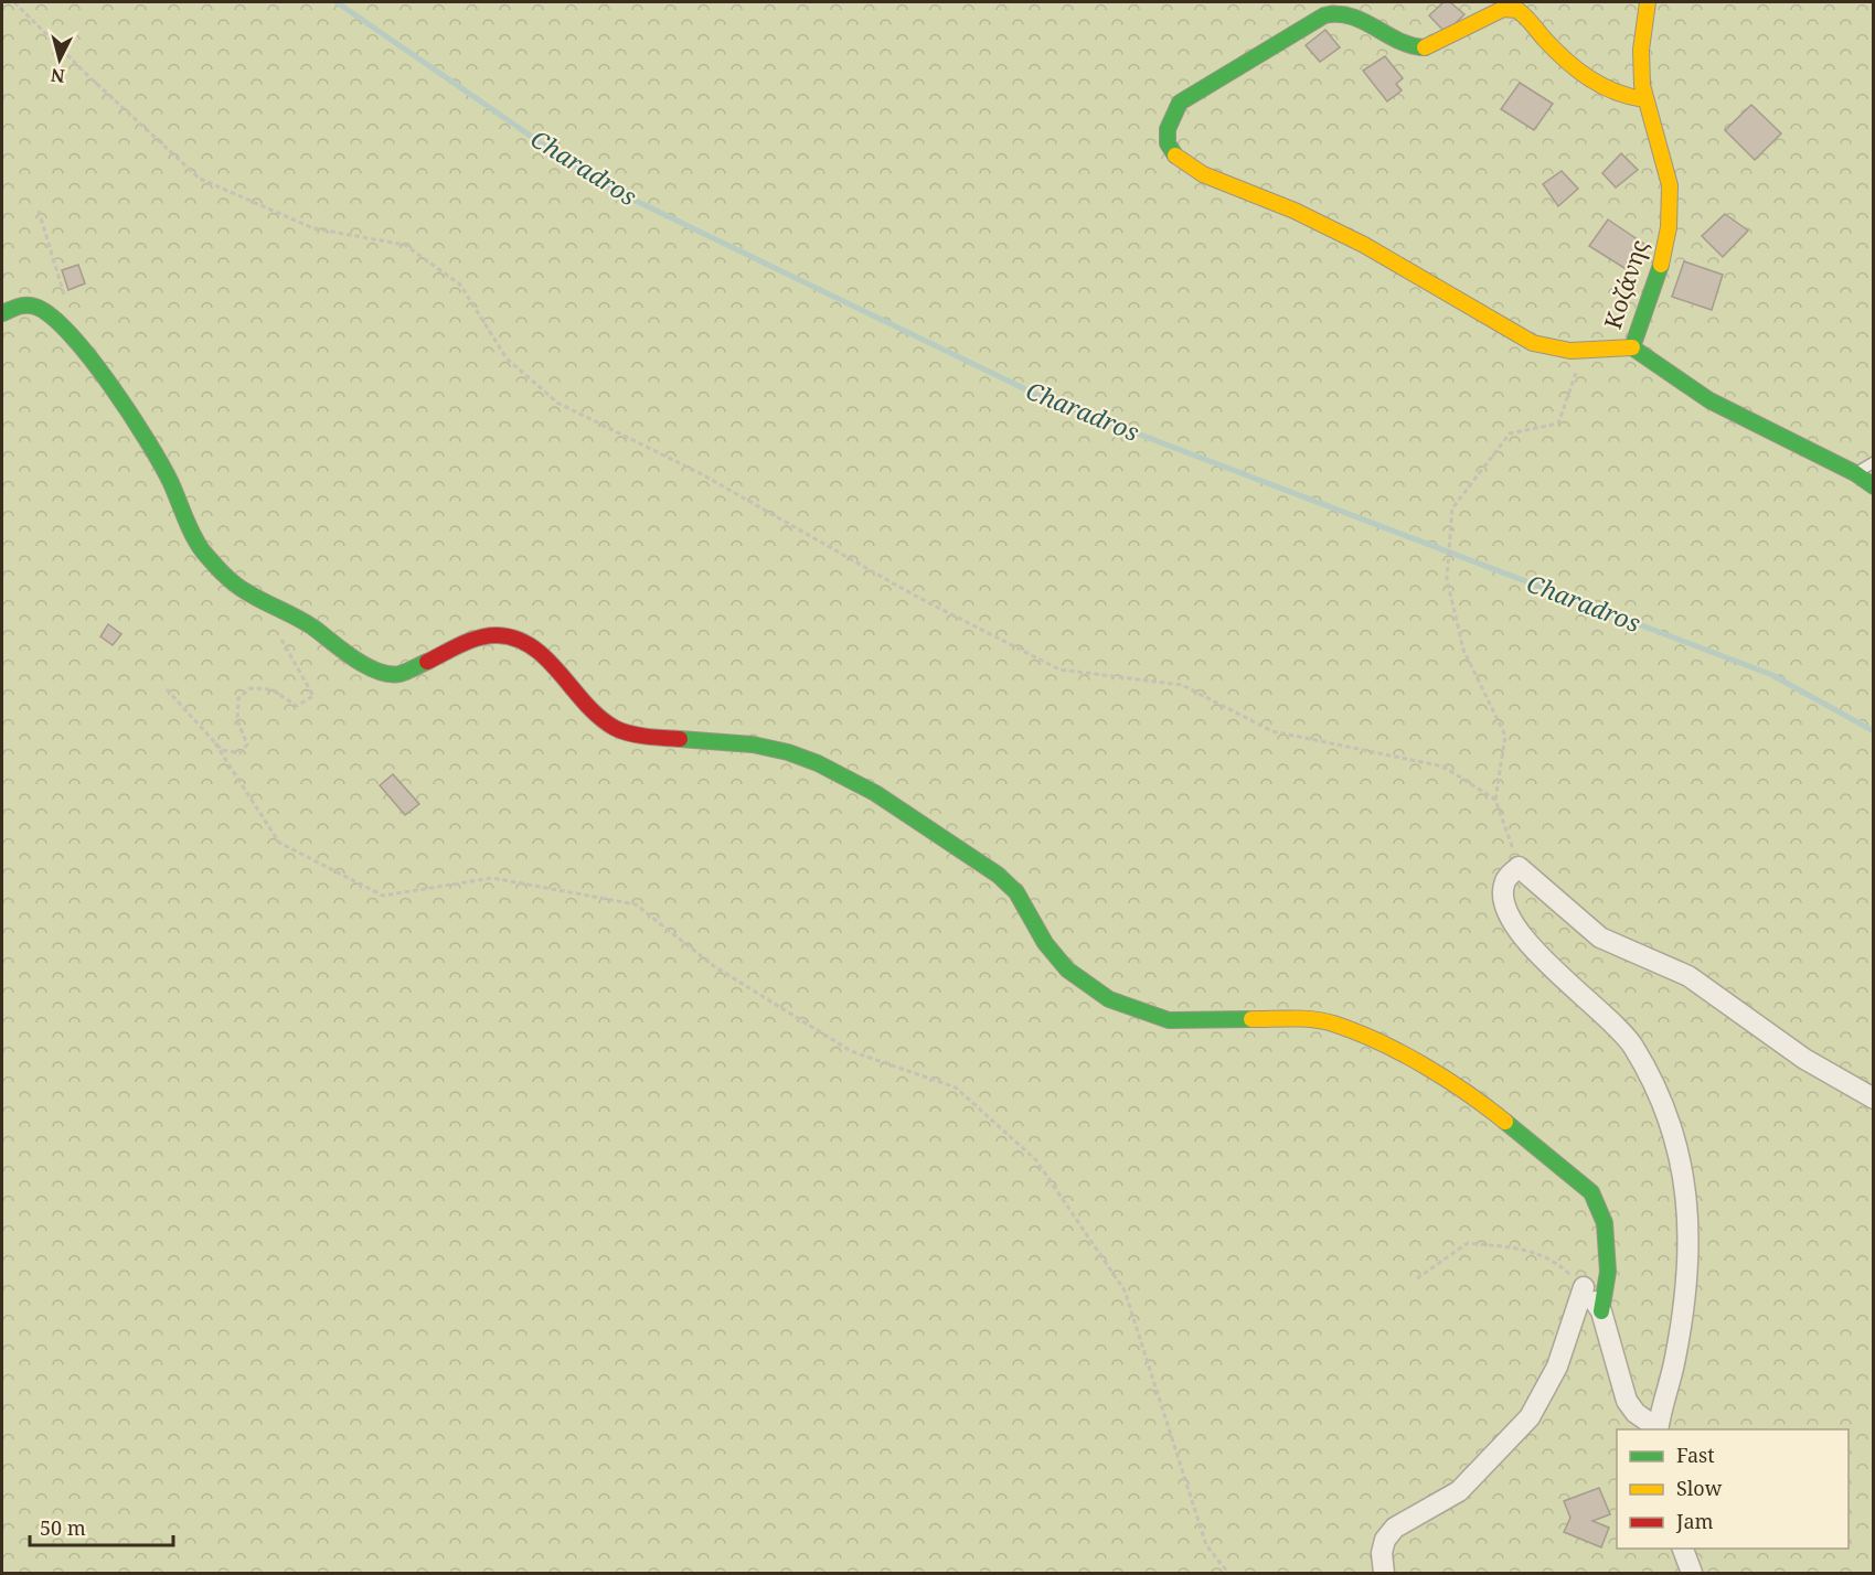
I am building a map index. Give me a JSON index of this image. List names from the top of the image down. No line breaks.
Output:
{"streets":{"street":["Κοζάνης"]},"water":["Charadros"],"legend":["Fast","Slow","Jam"],"scale_bar":"50 m","north":"bottom"}
